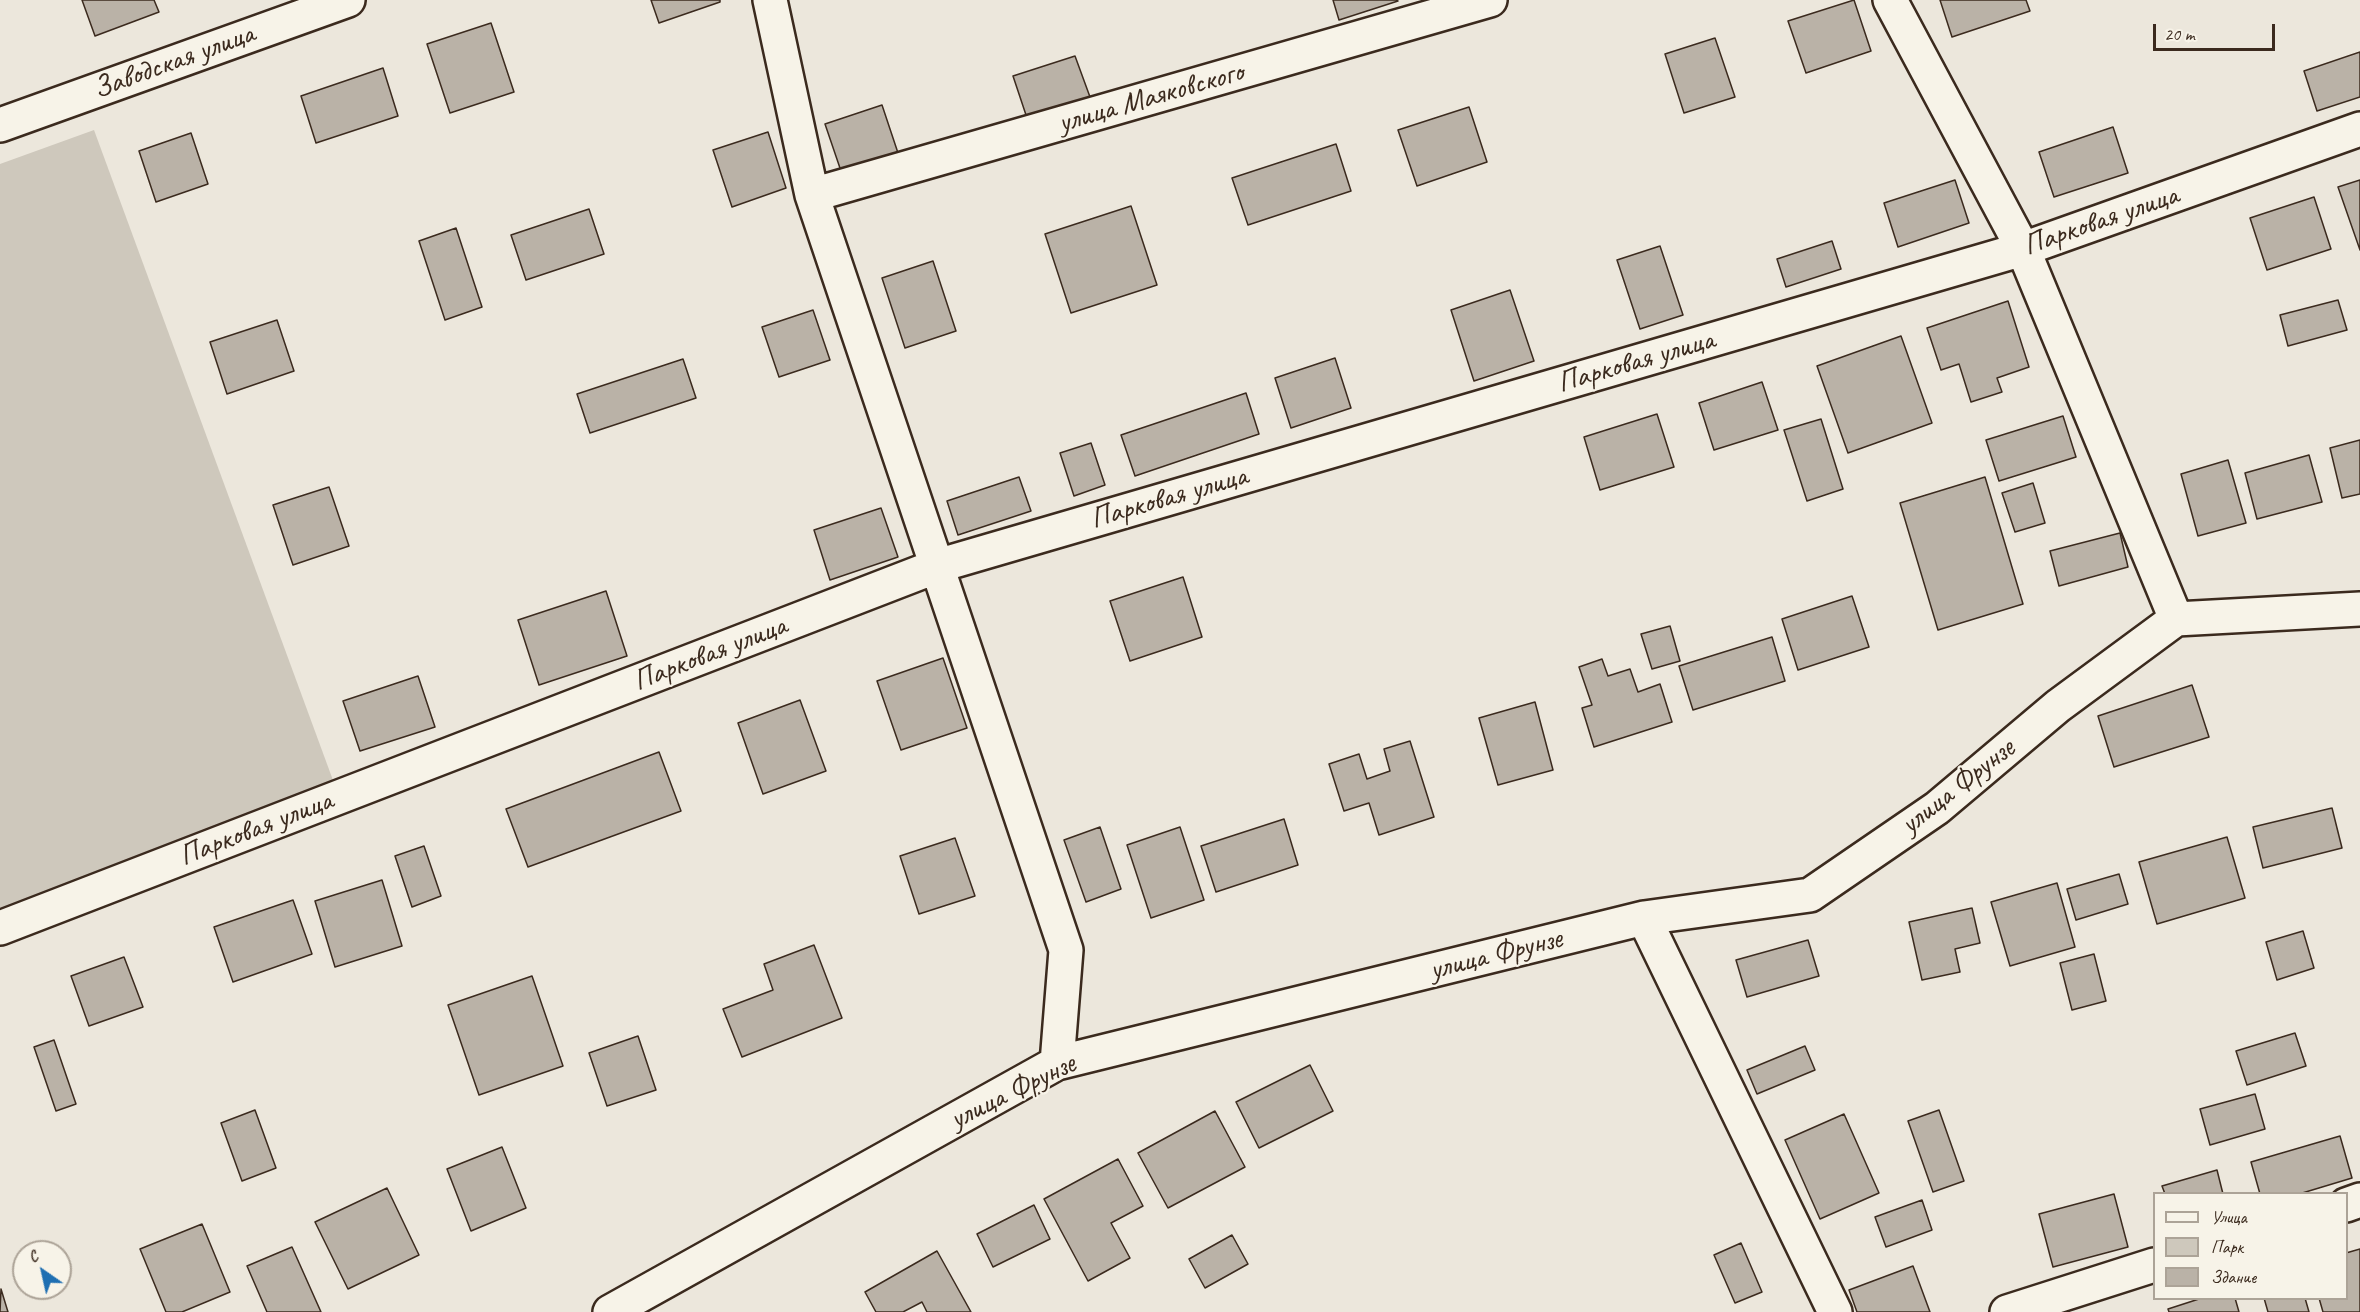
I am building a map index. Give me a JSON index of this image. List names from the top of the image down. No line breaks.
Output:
{"streets":{"street":["Заводская улица","улица Маяковского","Парковая улица","улица Фрунзе"]},"legend":["Улица","Парк","Здание"],"scale_bar":"20 m","north":"top left"}
